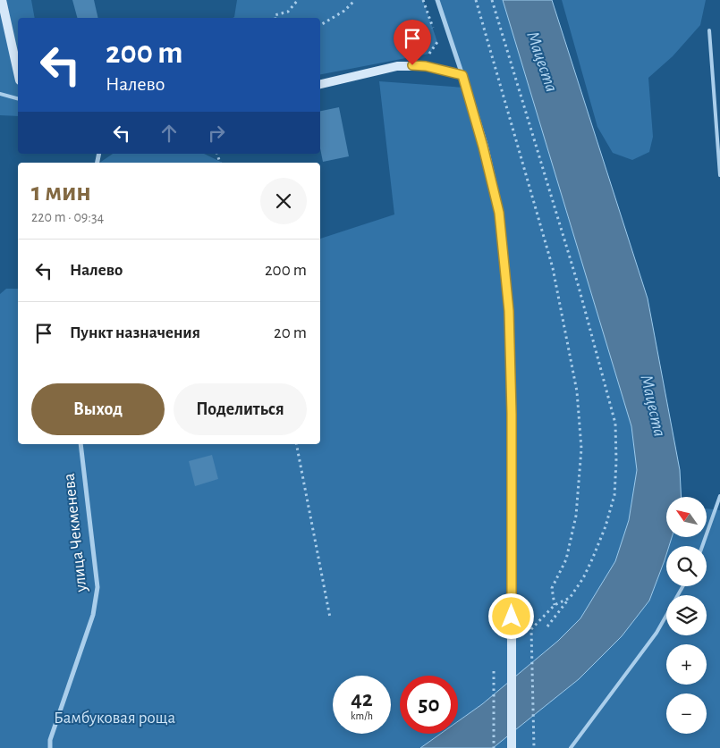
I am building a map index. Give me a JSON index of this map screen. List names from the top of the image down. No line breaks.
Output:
{"streets":{"street":["улица Чекменева"]},"water":["Мацеста"],"parks":["Бамбуковая роща"],"north":"top left","page":{"turn":["200 m","Налево"],"heading":["1 мин","220 m · 09:34"],"list":[{"name":"Налево","value":"200 m"},{"name":"Пункт назначения","value":"20 m"}],"buttons":["Выход","Поделиться"],"map_buttons":["+","−"],"speed":"42 km/h","limit":"50"}}
